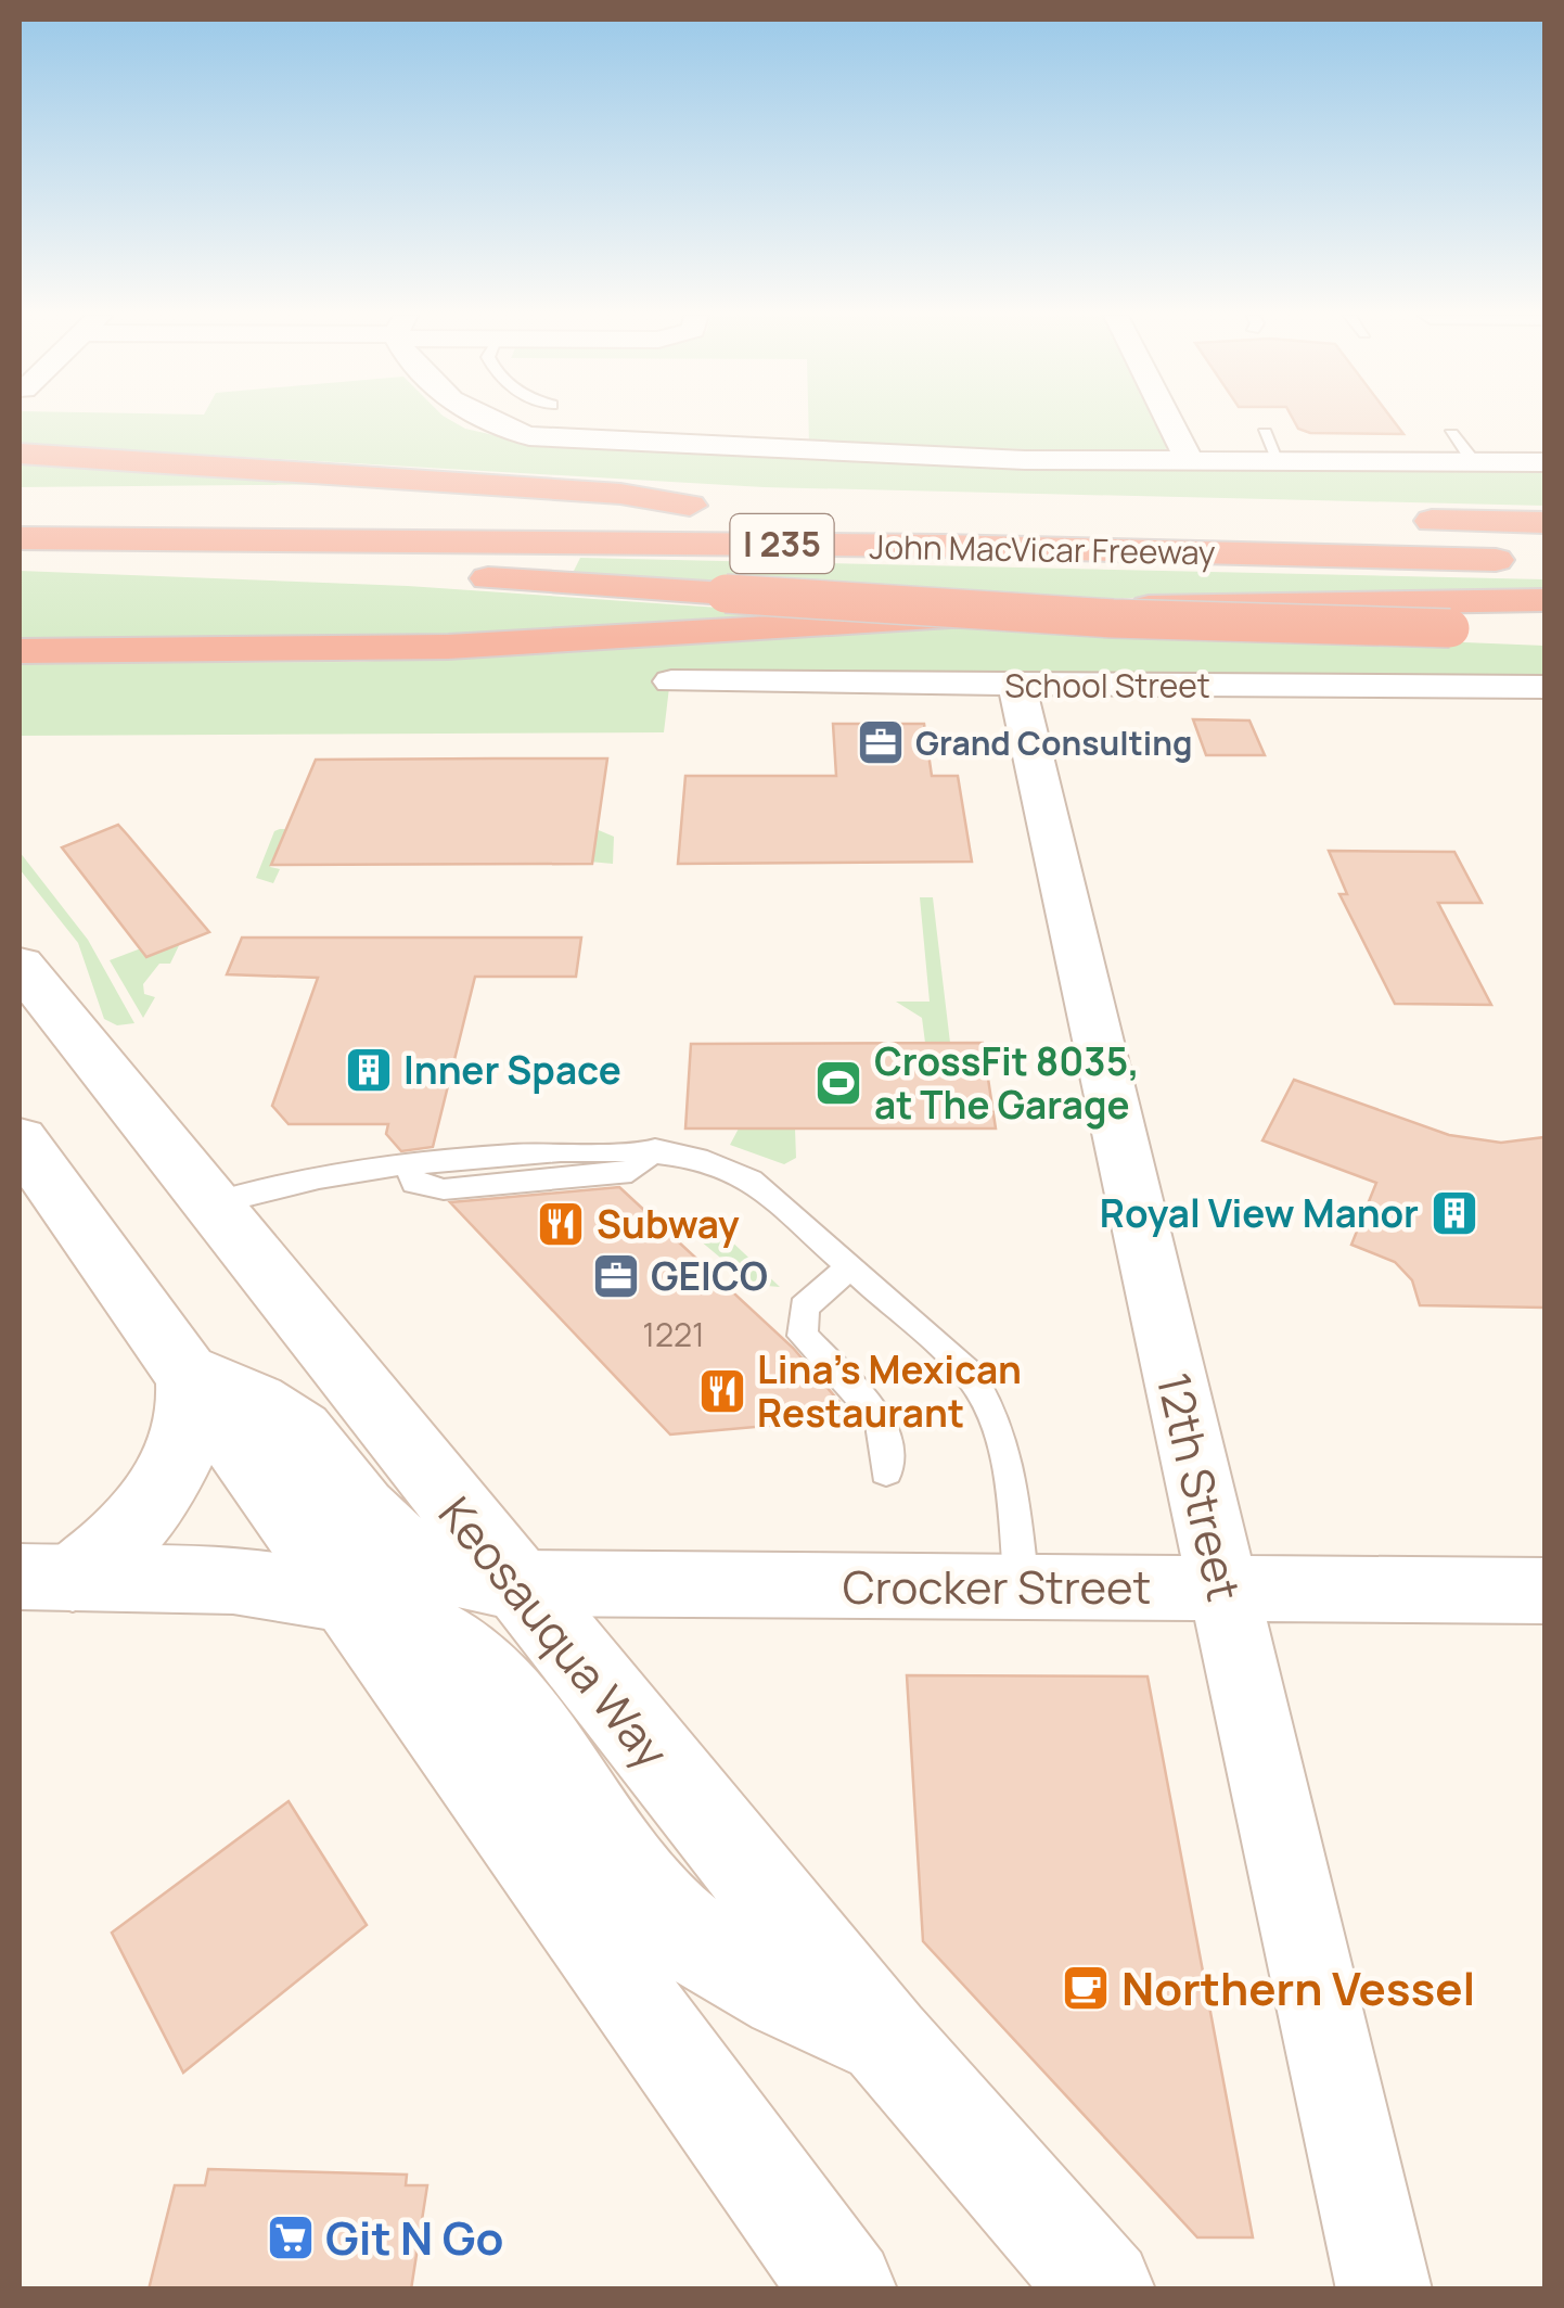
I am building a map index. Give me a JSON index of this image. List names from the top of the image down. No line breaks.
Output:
{"streets":{"highway":["I 235","John MacVicar Freeway"],"main road":["Keosauqua Way"],"street":["School Street","12th Street","Crocker Street"]},"crossings":[["School Street","12th Street"],["12th Street","Crocker Street"],["Crocker Street","Keosauqua Way"]],"places":{"office":["Grand Consulting","GEICO"],"building":["Inner Space","Royal View Manor"],"sports":["CrossFit 8035, at The Garage"],"restaurant":["Subway","Lina's Mexican Restaurant"],"cafe":["Northern Vessel"],"supermarket":["Git N Go"]},"house_numbers":["1221"]}
